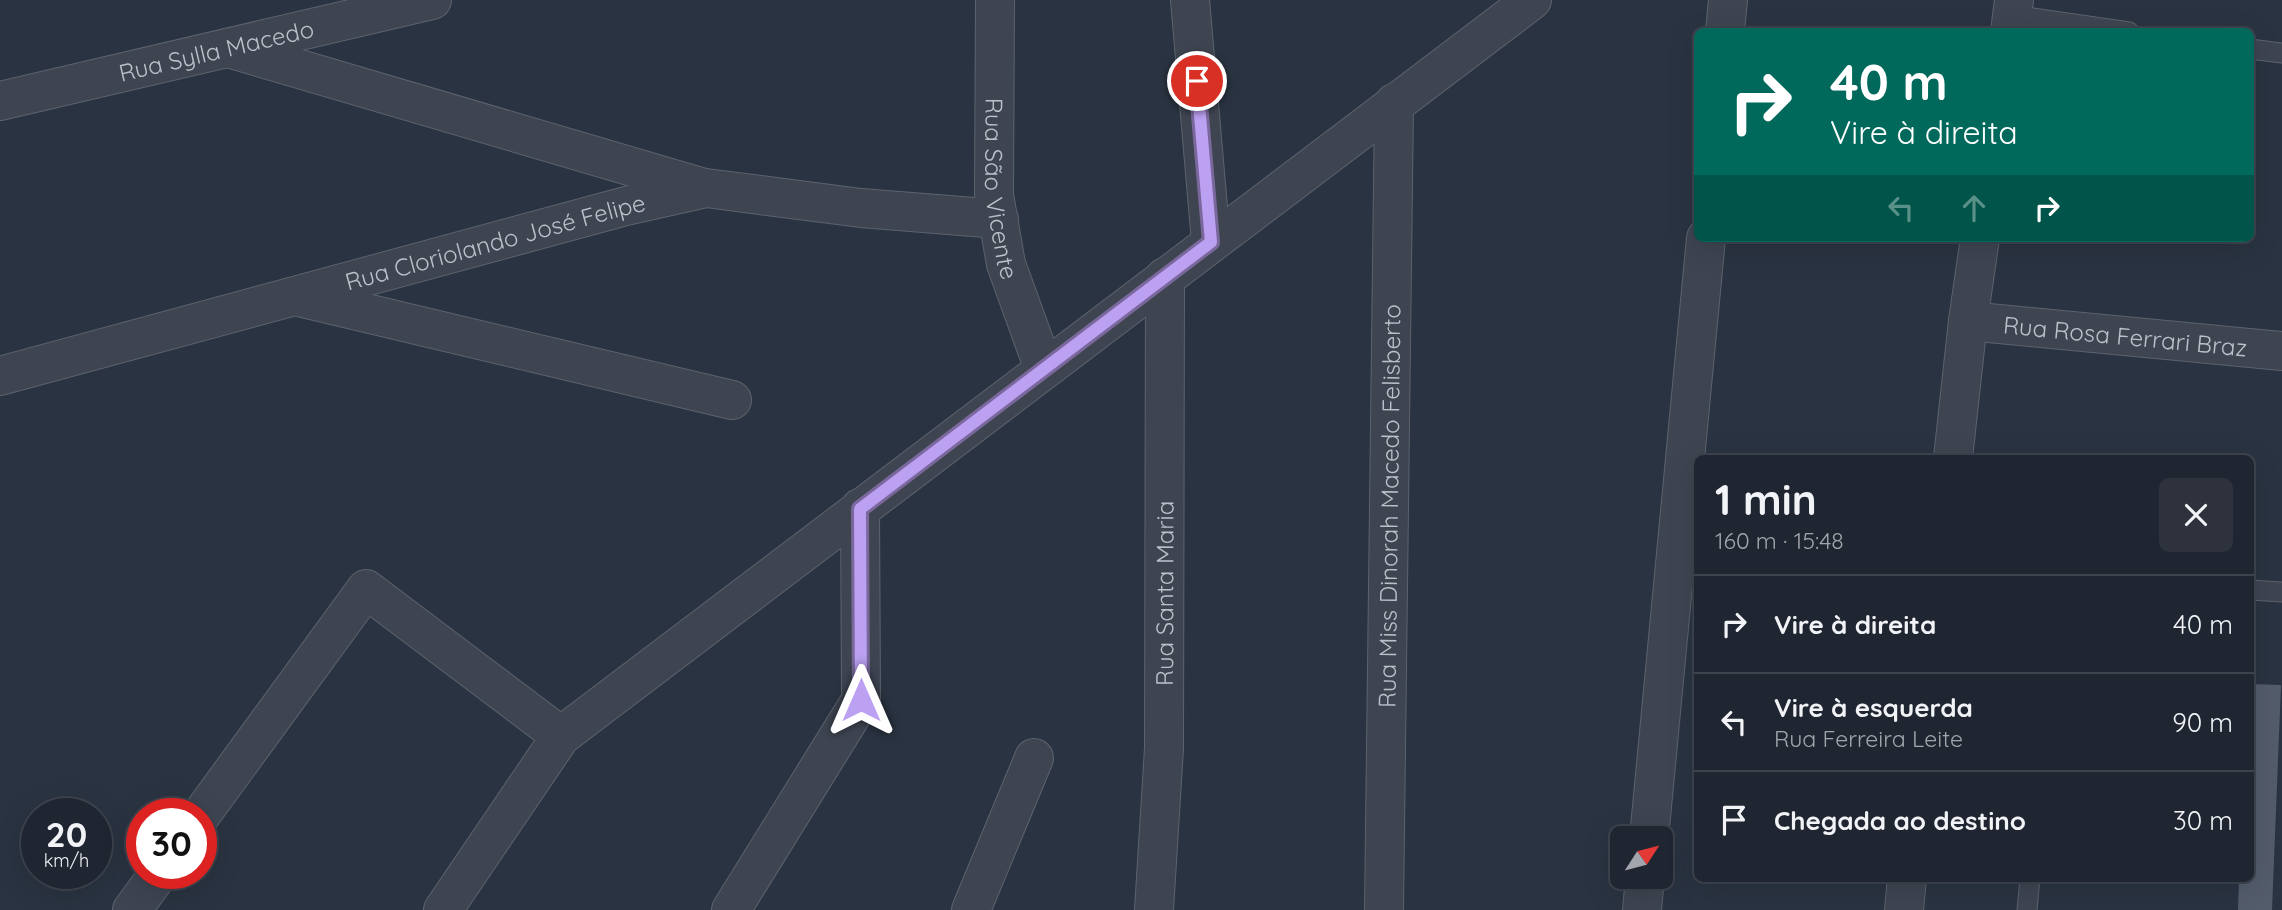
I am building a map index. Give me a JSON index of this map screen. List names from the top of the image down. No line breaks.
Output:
{"streets":{"street":["Rua Sylla Macedo","Rua São Vicente","Rua Cloriolando José Felipe","Rua Rosa Ferrari Braz","Rua Miss Dinorah Macedo Felisberto","Rua Santa Maria"]},"crossings":[["Rua São Vicente","Rua Cloriolando José Felipe"]],"north":"top right","page":{"turn":["40 m","Vire à direita"],"heading":["1 min","160 m · 15:48"],"list":[{"name":"Vire à direita","value":"40 m"},{"name":"Vire à esquerda","note":"Rua Ferreira Leite","value":"90 m"},{"name":"Chegada ao destino","value":"30 m"}],"speed":"20 km/h","limit":"30"}}
